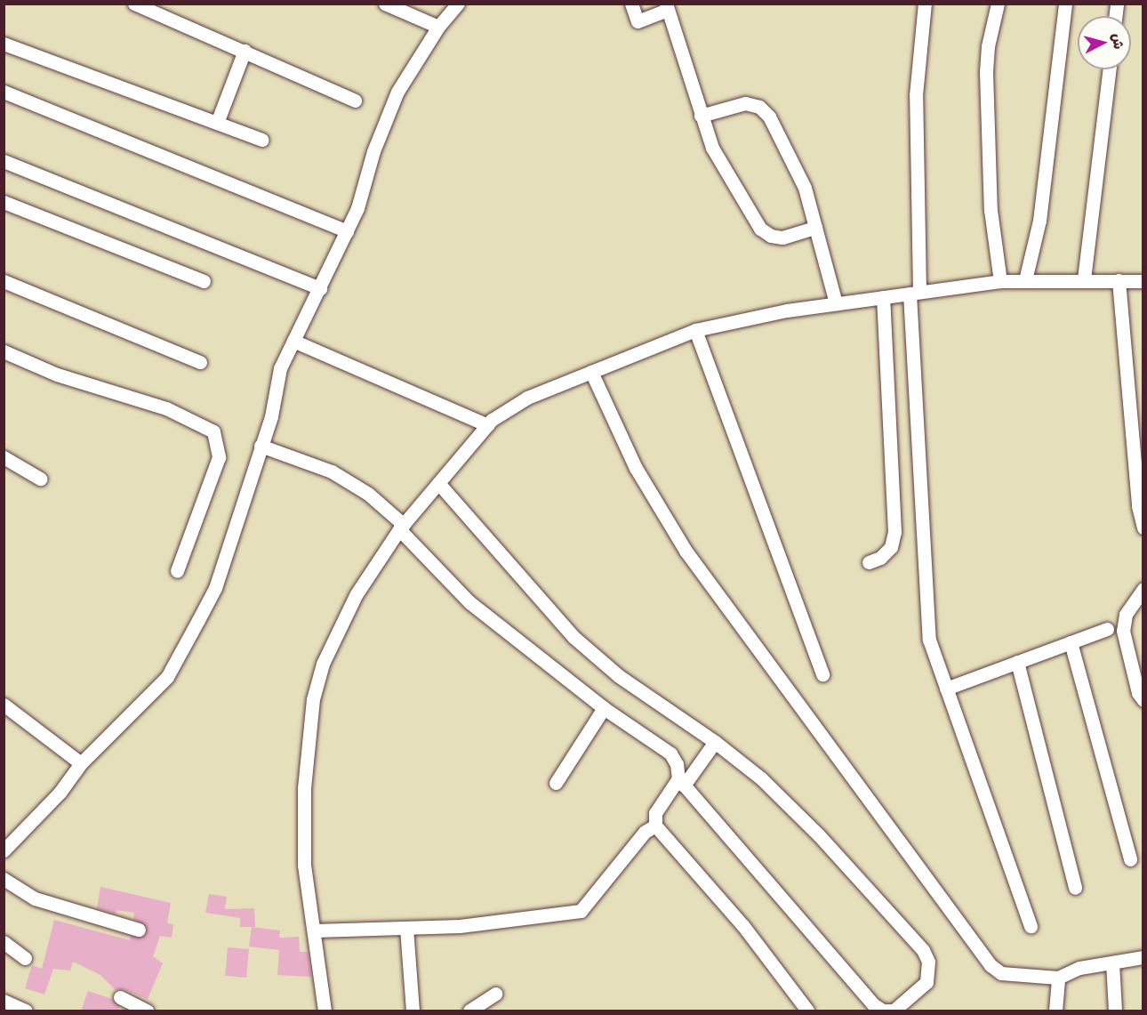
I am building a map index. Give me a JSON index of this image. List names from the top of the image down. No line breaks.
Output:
{"north":"right"}
